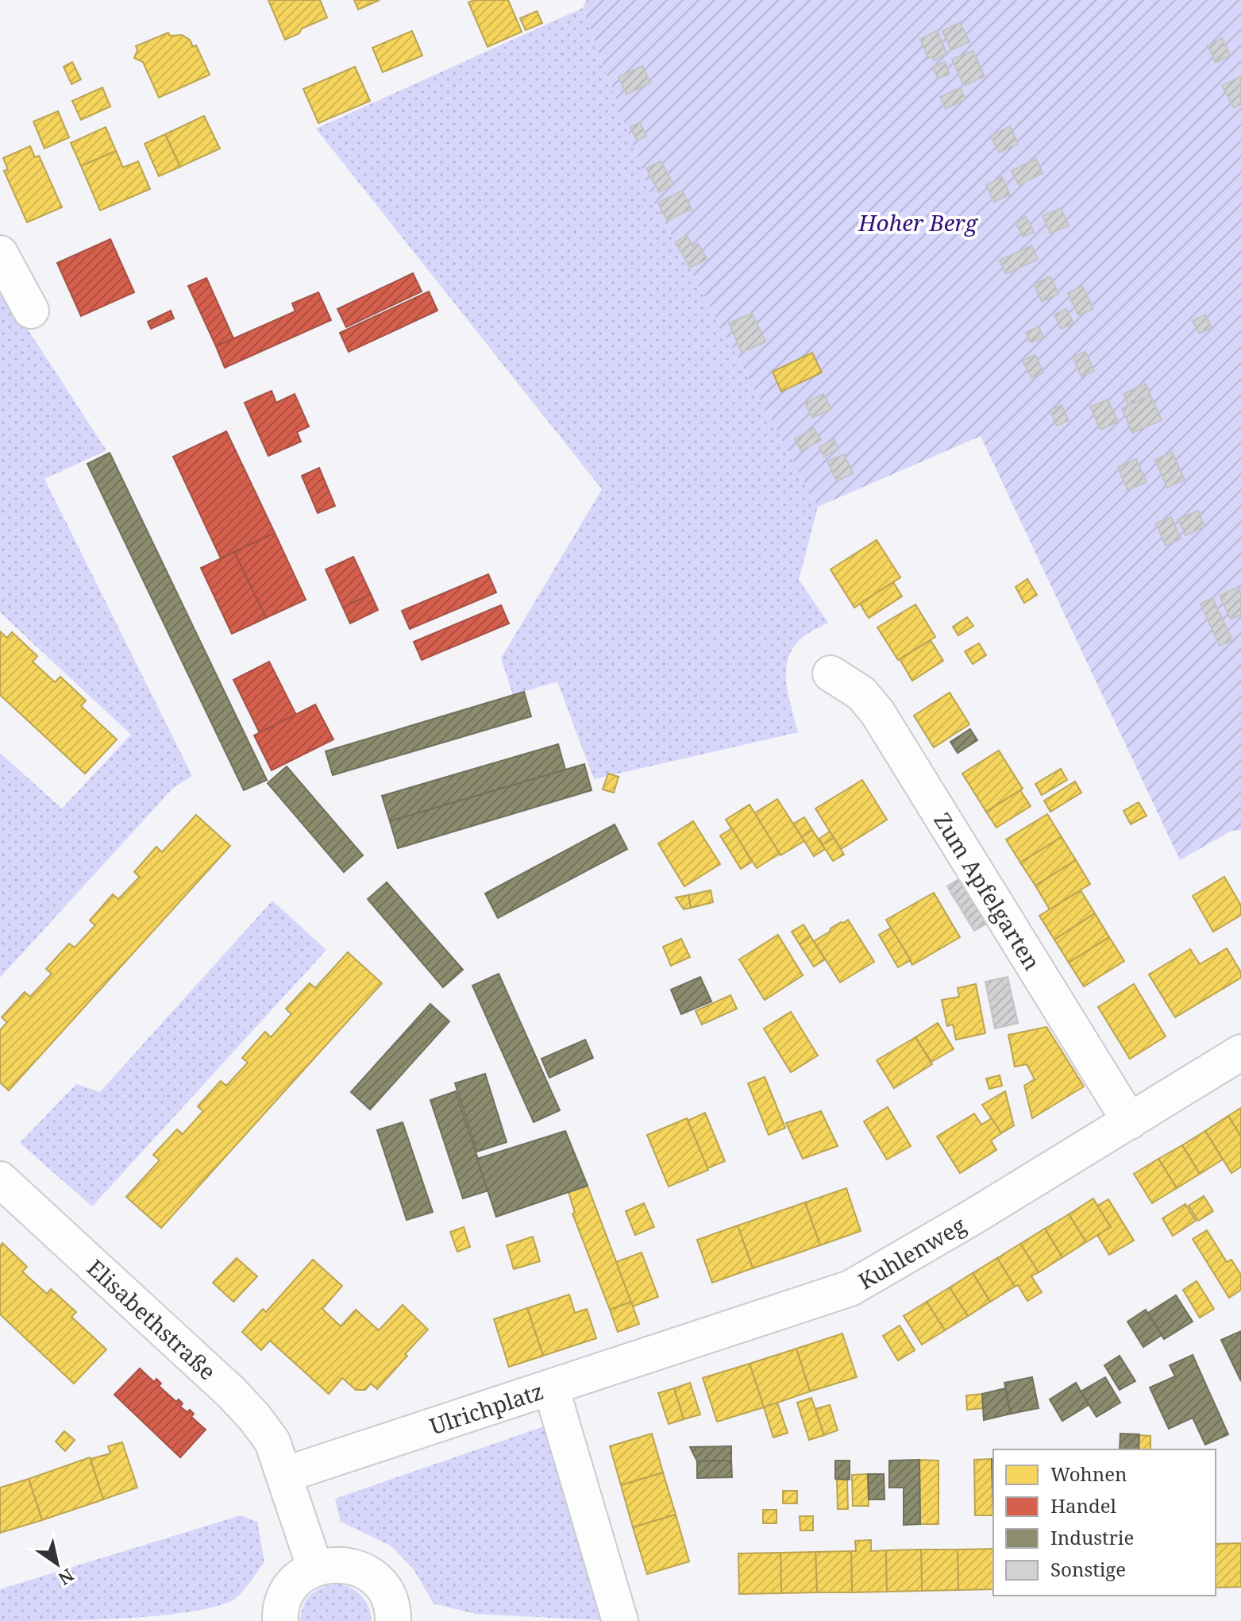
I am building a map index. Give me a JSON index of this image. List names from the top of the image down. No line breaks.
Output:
{"streets":{"street":["Zum Apfelgarten","Kuhlenweg","Elisabethstraße","Ulrichplatz"]},"crossings":[["Zum Apfelgarten","Kuhlenweg"],["Kuhlenweg","Ulrichplatz"],["Elisabethstraße","Ulrichplatz"]],"parks":["Hoher Berg"],"legend":["Wohnen","Handel","Industrie","Sonstige"],"north":"bottom right"}
